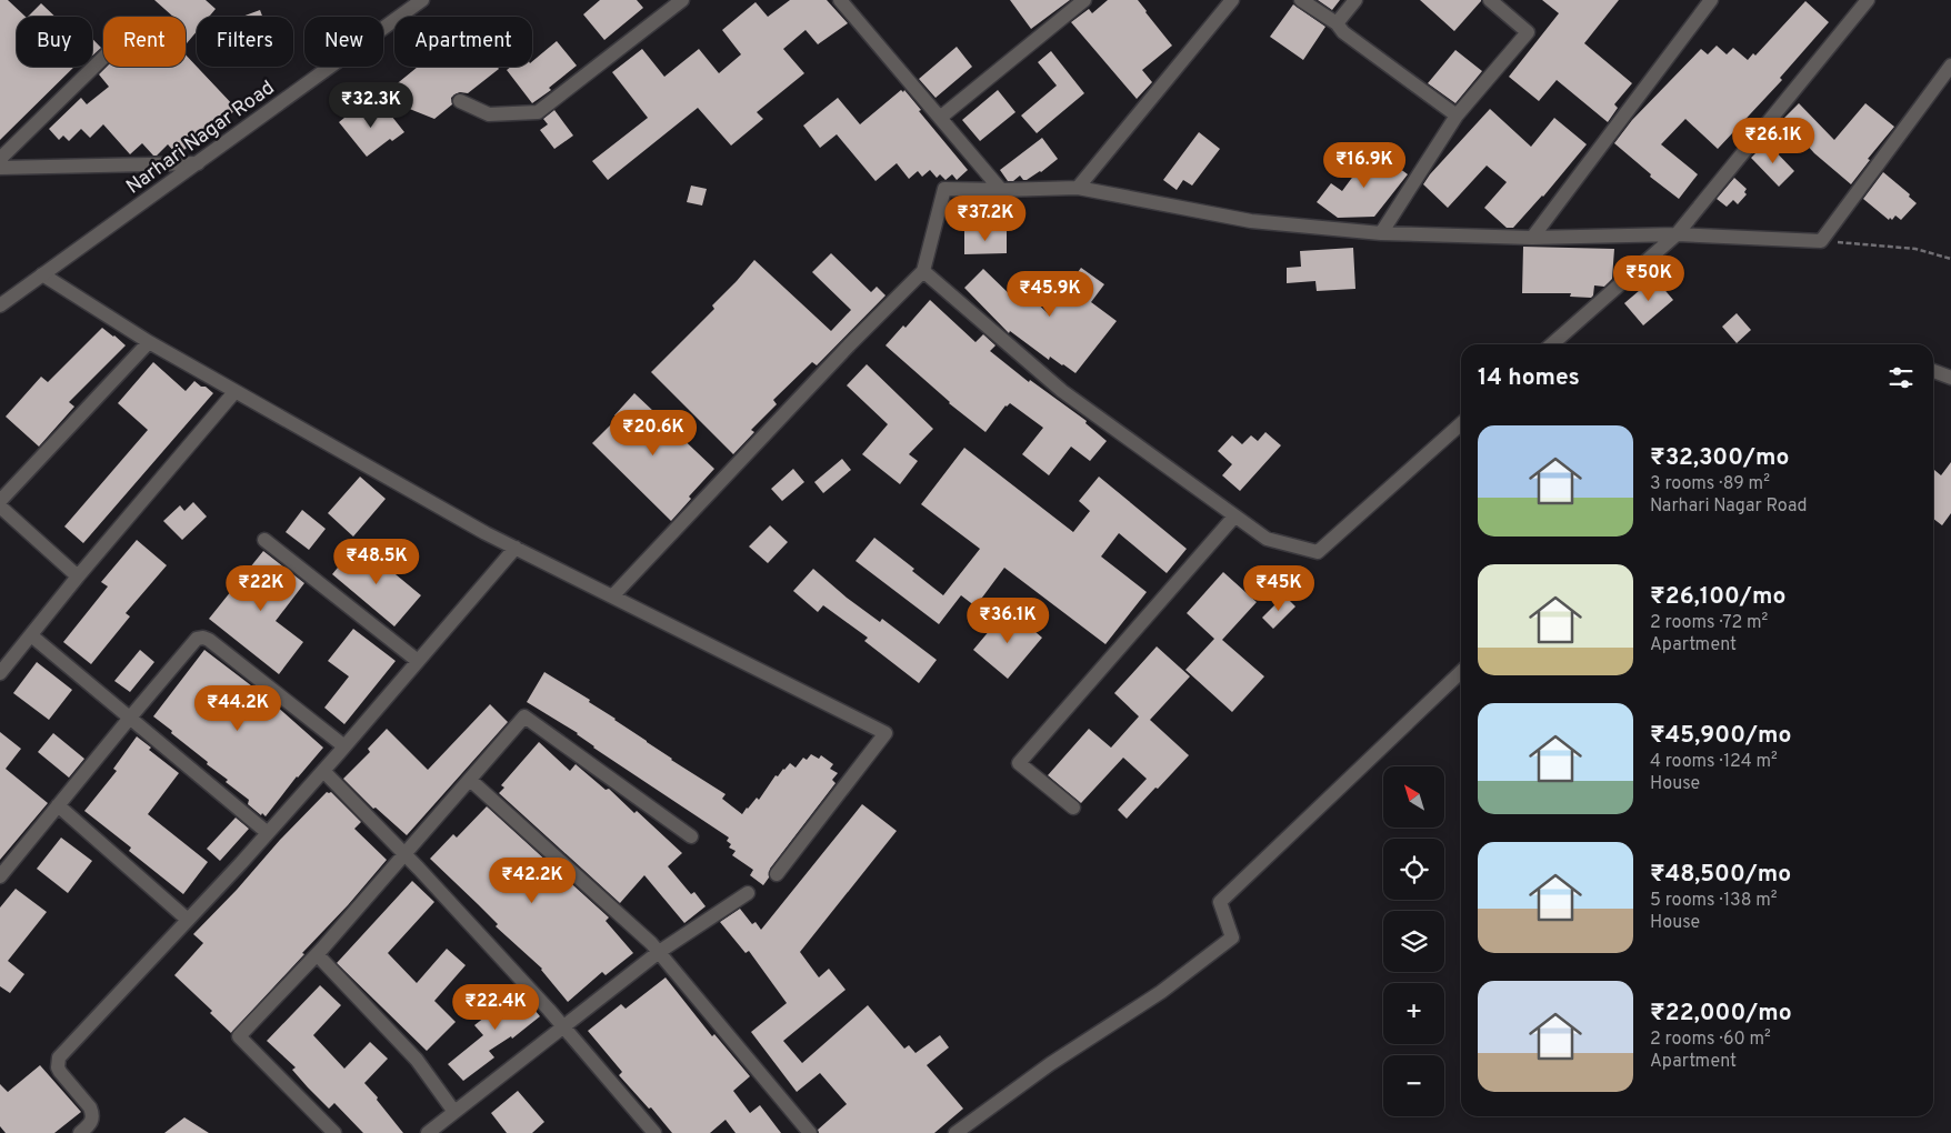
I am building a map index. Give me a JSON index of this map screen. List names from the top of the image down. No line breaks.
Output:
{"streets":{"street":["Narhari Nagar Road"]},"north":"top left","page":{"chip":["Buy","Rent","Filters","New","Apartment"],"price":["₹32.3K","₹26.1K","₹16.9K","₹37.2K","₹50K","₹45.9K","₹20.6K","₹48.5K","₹22K","₹45K","₹36.1K","₹44.2K","₹42.2K","₹22.4K"],"heading":"14 homes","list":[{"name":"₹32,300/mo","note":"3 rooms · 89 m² · Narhari Nagar Road"},{"name":"₹26,100/mo","note":"2 rooms · 72 m² · Apartment"},{"name":"₹45,900/mo","note":"4 rooms · 124 m² · House"},{"name":"₹48,500/mo","note":"5 rooms · 138 m² · House"},{"name":"₹22,000/mo","note":"2 rooms · 60 m² · Apartment"}],"map_buttons":["+","−"]}}
